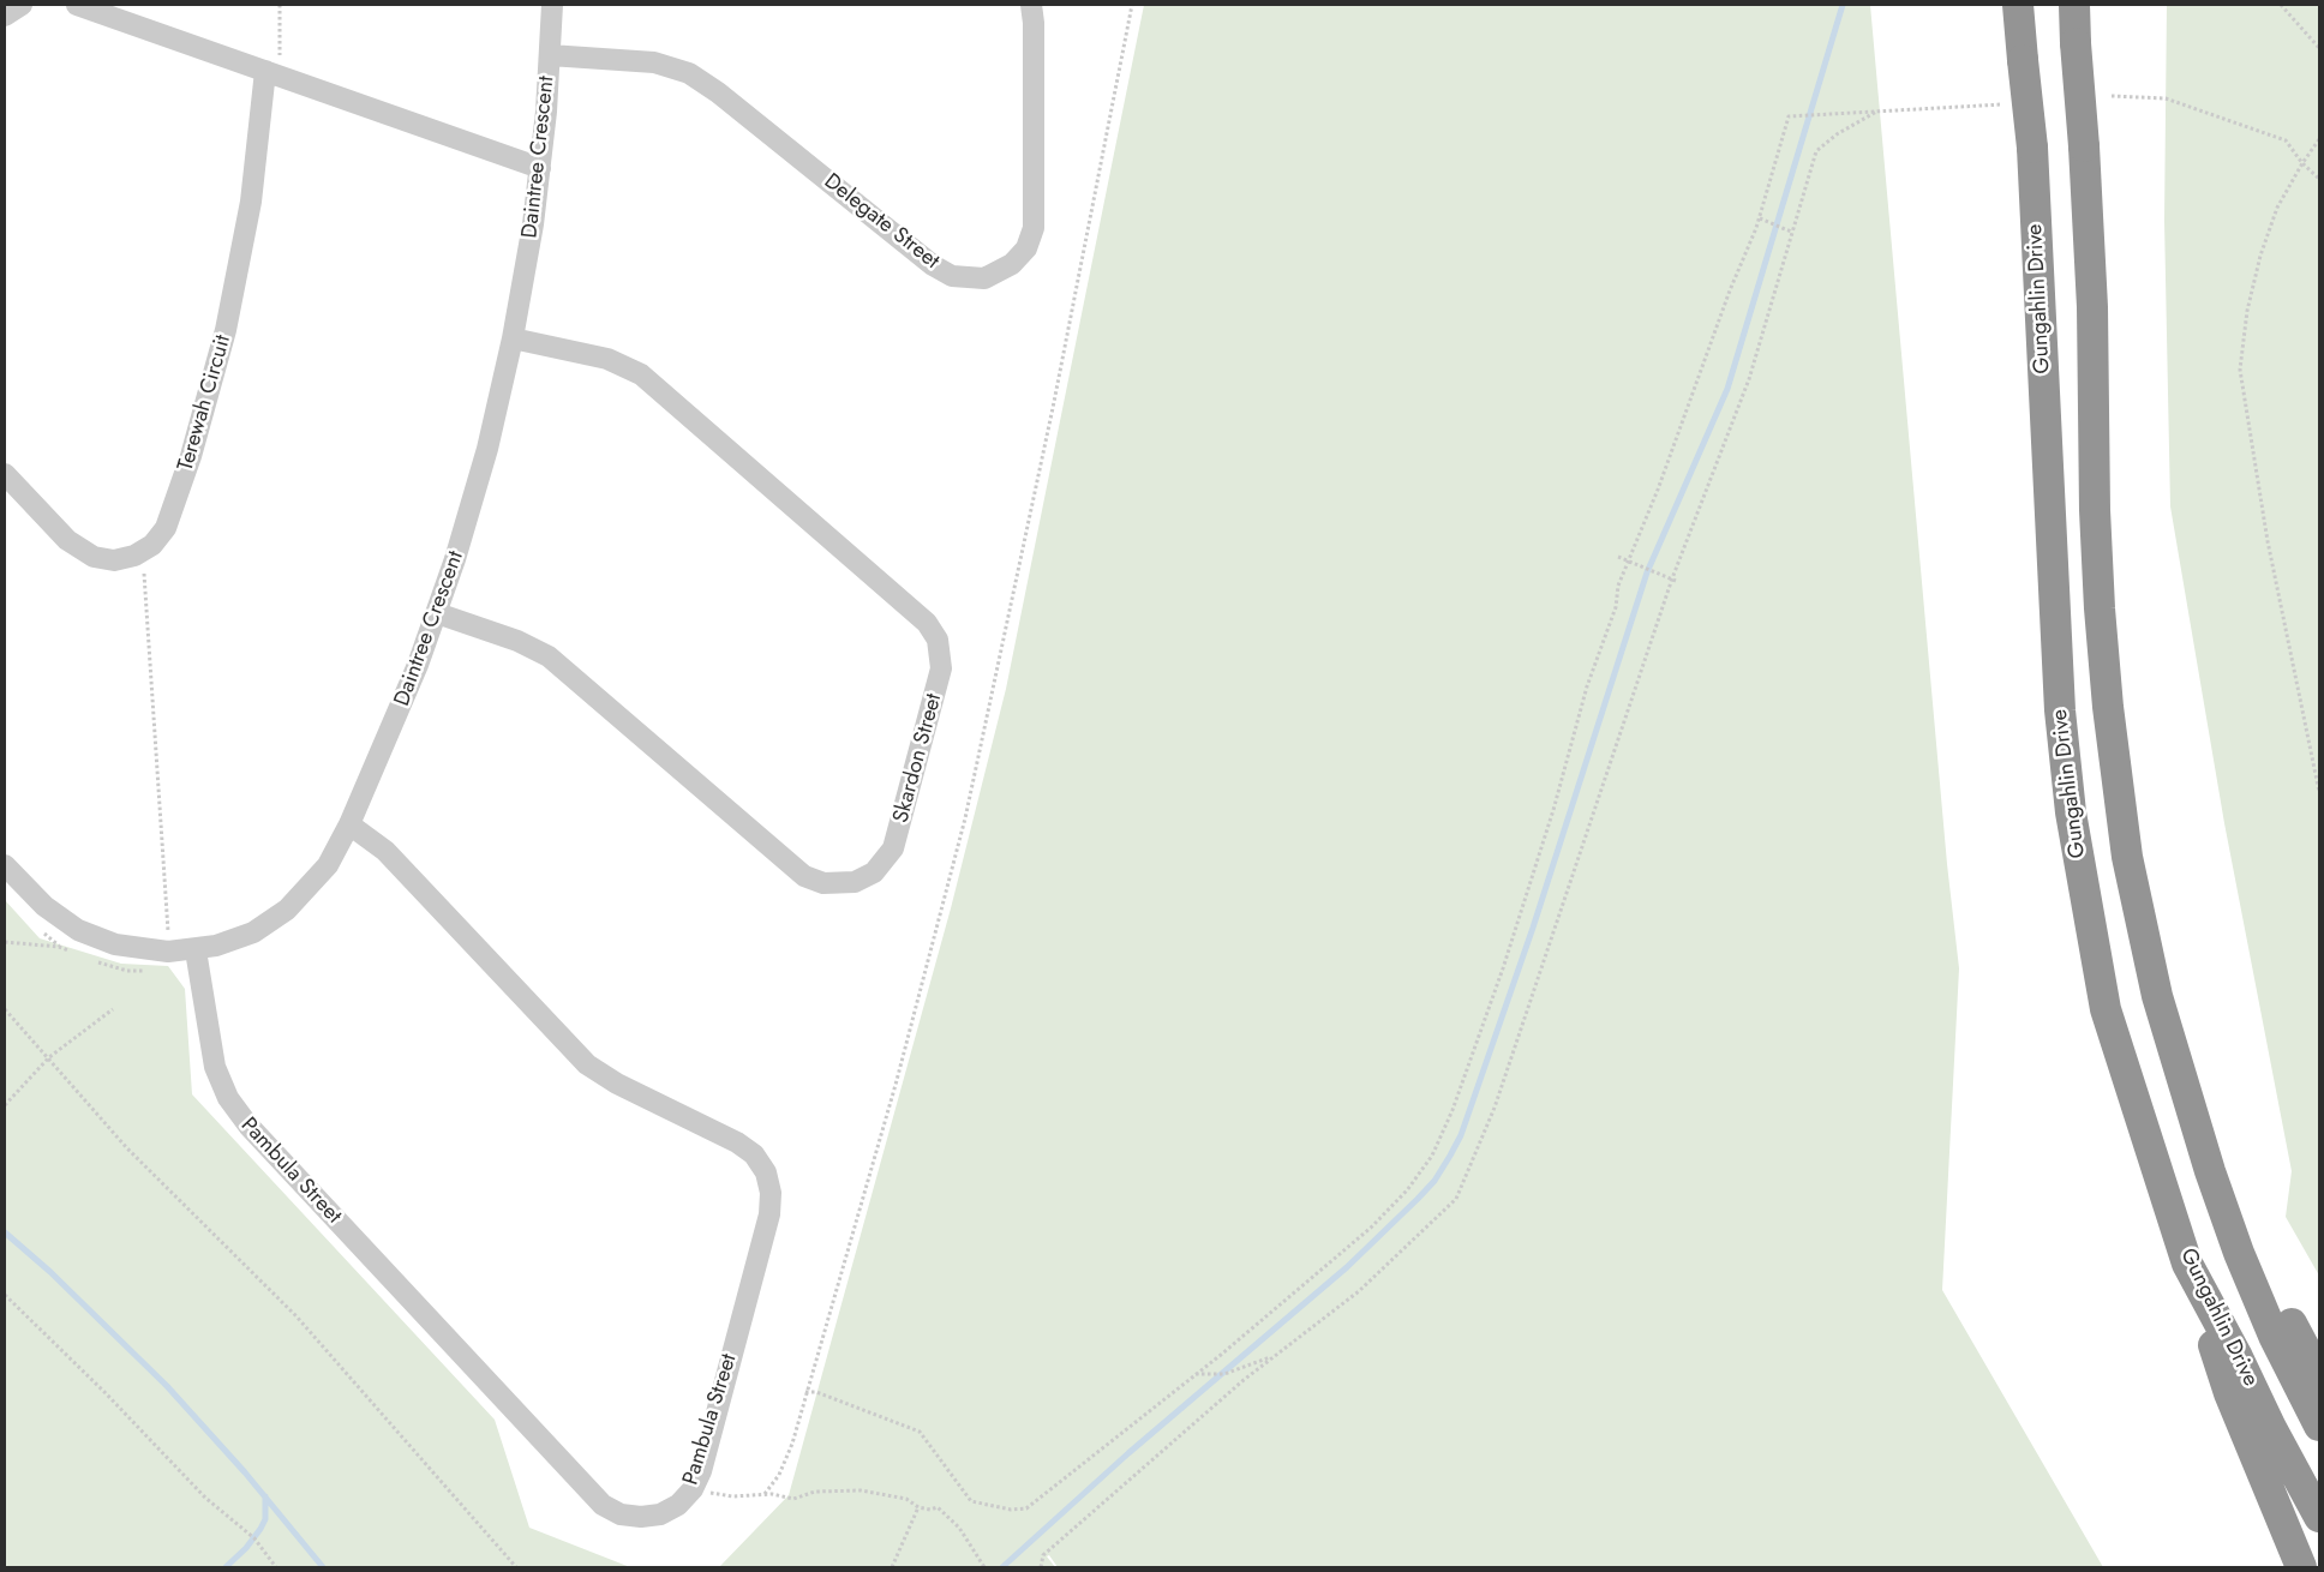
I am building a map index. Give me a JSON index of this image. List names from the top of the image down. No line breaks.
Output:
{"streets":{"highway":["Gungahlin Drive"],"street":["Daintree Crescent","Delegate Street","Terewah Circuit","Skardon Street","Pambula Street"]},"crossings":[["Daintree Crescent","Delegate Street"],["Daintree Crescent","Skardon Street"],["Daintree Crescent","Pambula Street"]]}
